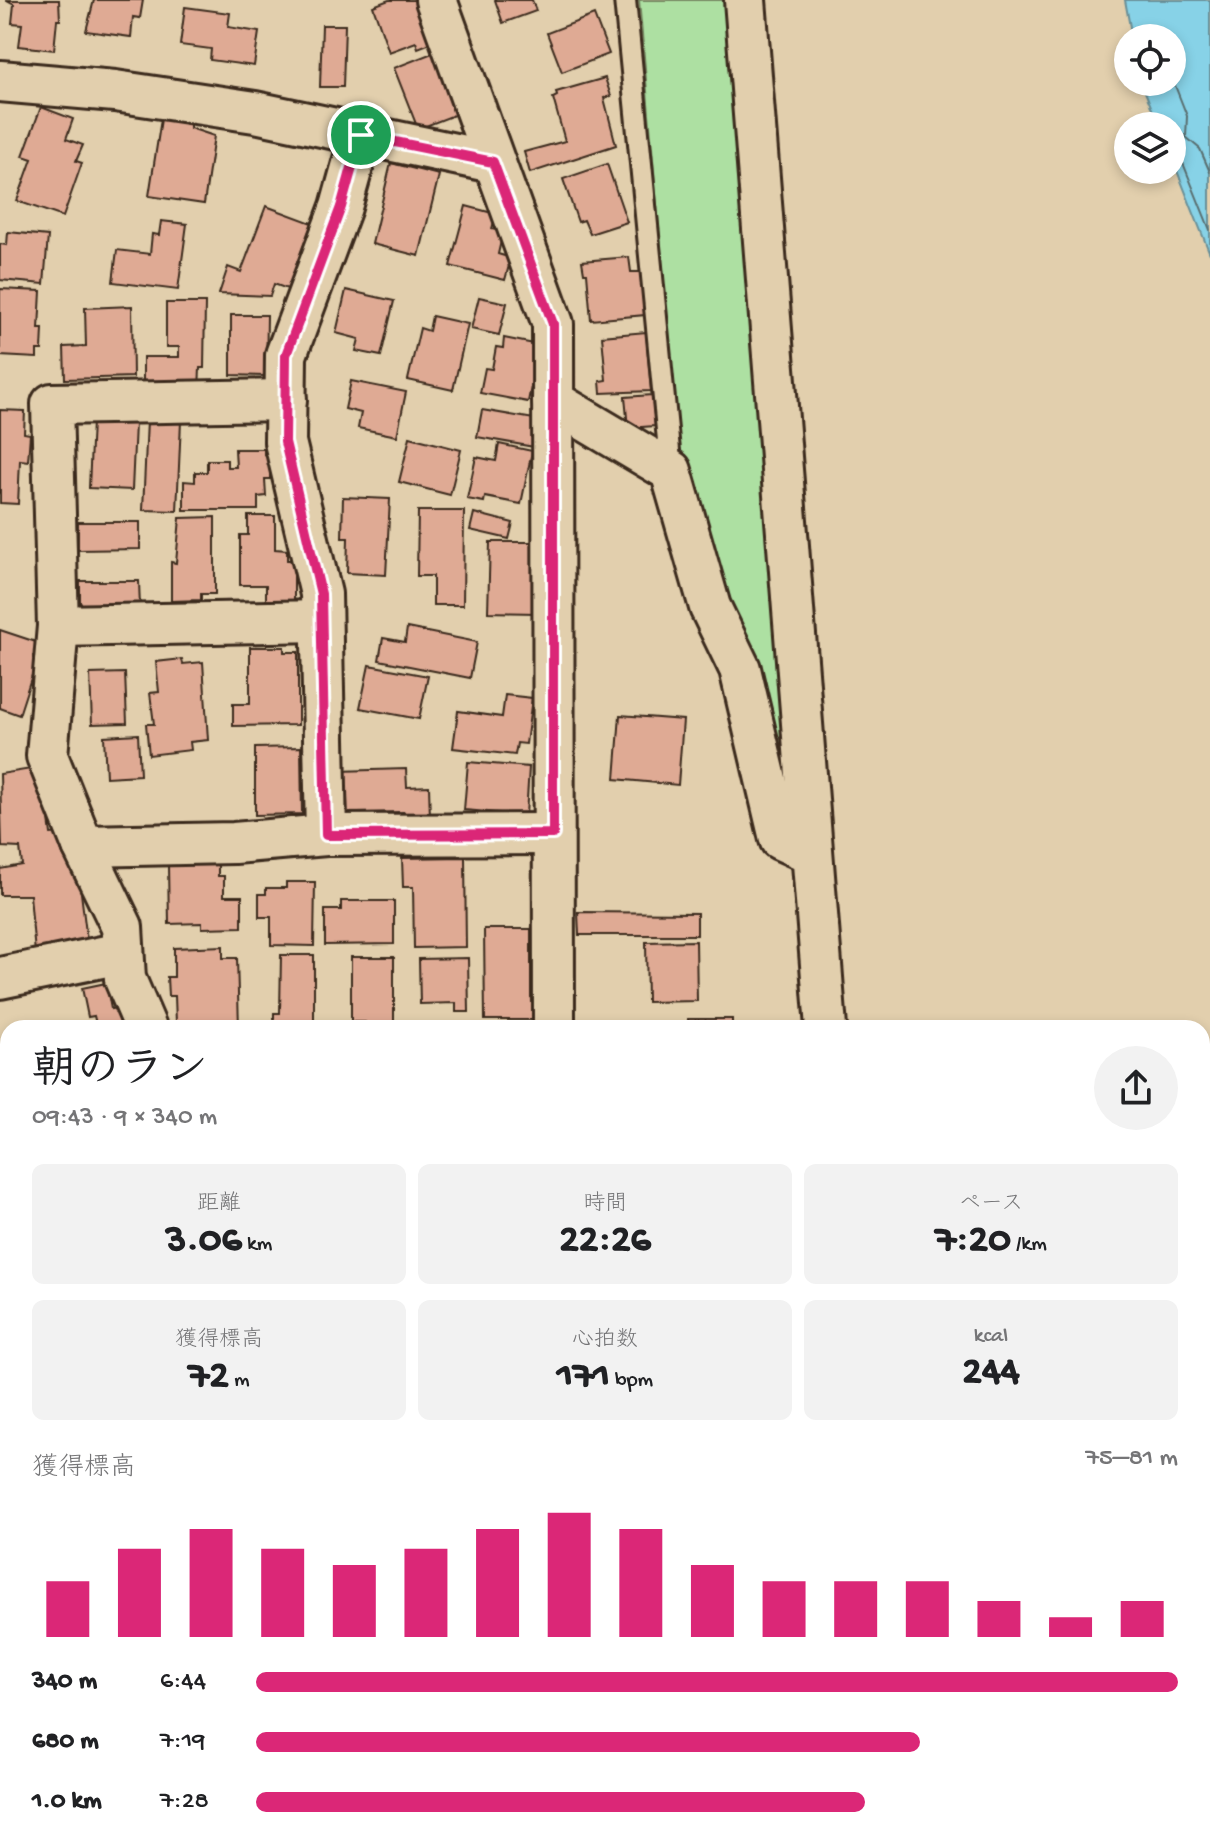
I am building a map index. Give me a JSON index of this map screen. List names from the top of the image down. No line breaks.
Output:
{"page":{"heading":["朝のラン","09:43 · 9 × 340 m"],"stats":[["距離","3.06 km"],["時間","22:26"],["ペース","7:20 /km"],["獲得標高","72 m"],["心拍数","171 bpm"],["kcal","244"]],"chart":["獲得標高","75–81 m"],"list":[{"name":"340 m","note":"6:44"},{"name":"680 m","note":"7:19"},{"name":"1.0 km","note":"7:28"}]}}
